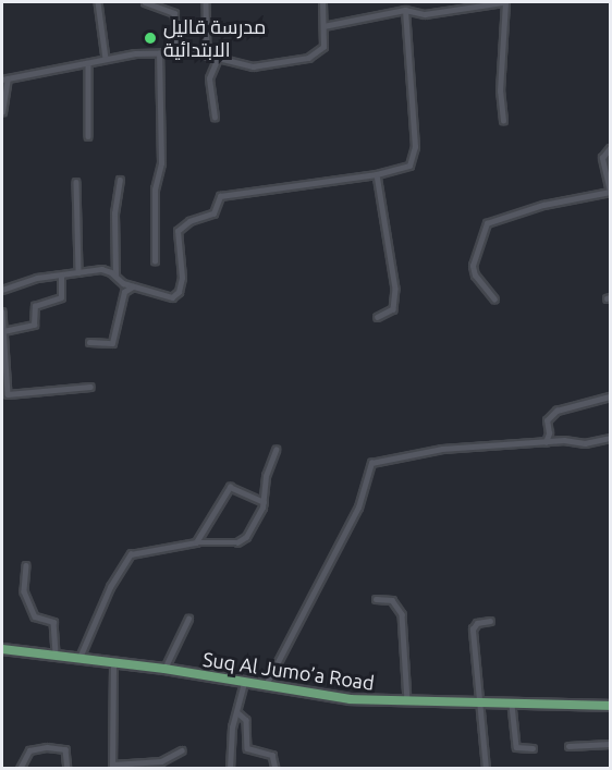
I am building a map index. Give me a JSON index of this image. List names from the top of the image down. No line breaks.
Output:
{"streets":{"main road":["Suq Al Jumo’a Road"]},"places":["مدرسة قاليل الابتدائية"]}
